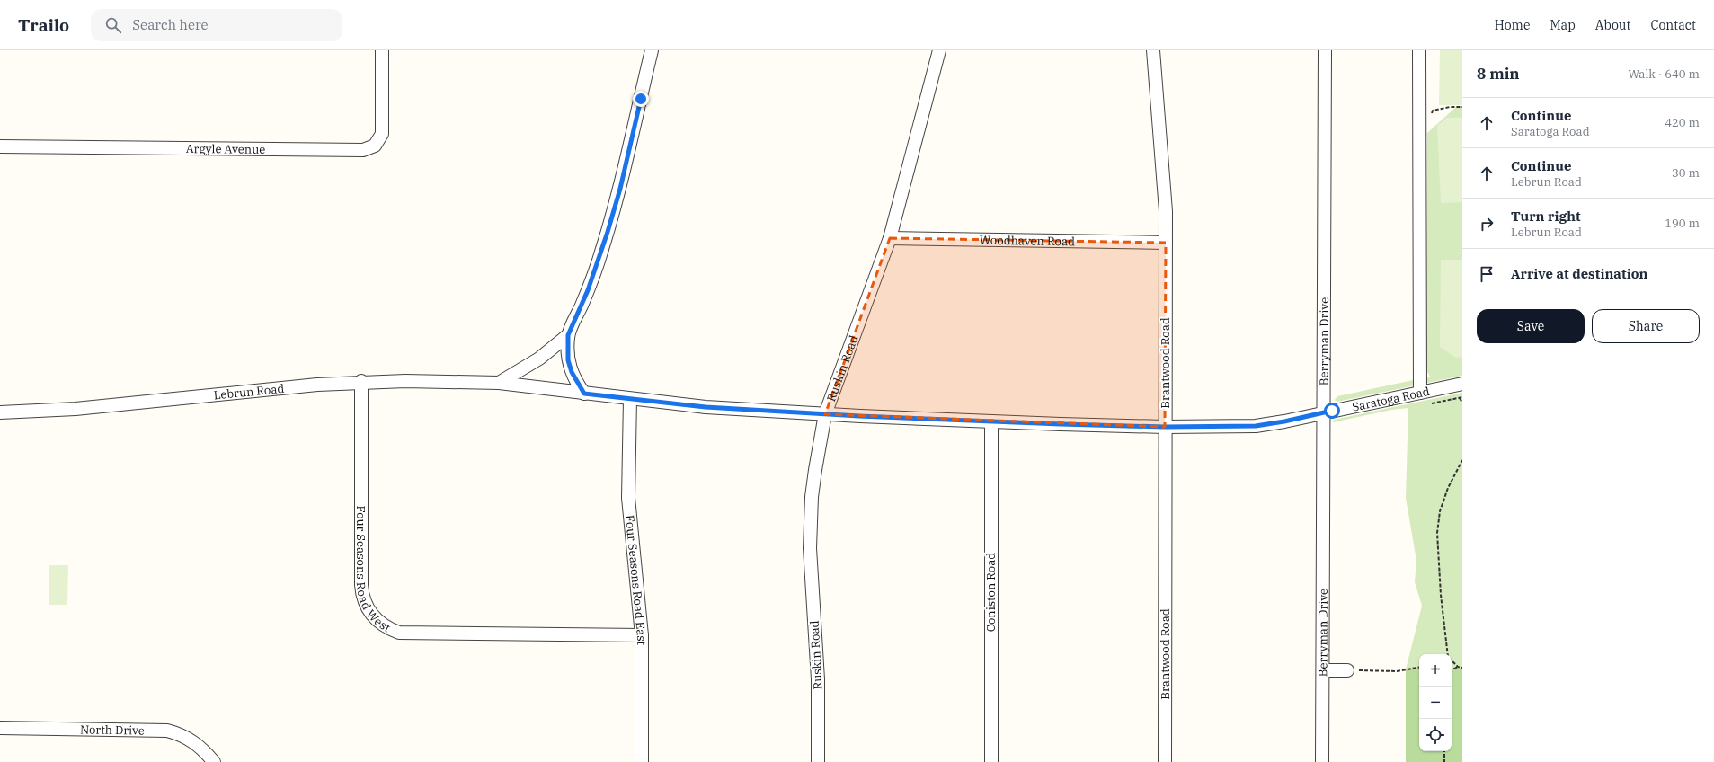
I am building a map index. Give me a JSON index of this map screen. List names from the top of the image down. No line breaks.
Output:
{"streets":{"street":["Argyle Avenue","Woodhaven Road","Berryman Drive","Brantwood Road","Ruskin Road","Lebrun Road","Saratoga Road","Four Seasons Road West","Four Seasons Road East","Coniston Road","North Drive"]},"crossings":[["Woodhaven Road","Brantwood Road"],["Woodhaven Road","Ruskin Road"],["Berryman Drive","Saratoga Road"],["Brantwood Road","Saratoga Road"],["Ruskin Road","Saratoga Road"],["Lebrun Road","Saratoga Road"],["Lebrun Road","Four Seasons Road West"],["Lebrun Road","Four Seasons Road East"],["Saratoga Road","Four Seasons Road East"],["Saratoga Road","Coniston Road"],["Four Seasons Road West","Four Seasons Road East"]],"page":{"header":"Trailo","search":"Search here","nav":["Home","Map","About","Contact"],"heading":["8 min","Walk · 640 m"],"list":[["Continue","Saratoga Road","420 m"],["Continue","Lebrun Road","30 m"],["Turn right","Lebrun Road","190 m"],"Arrive at destination"],"buttons":["Save","Share"],"map_buttons":["+","−"]}}
